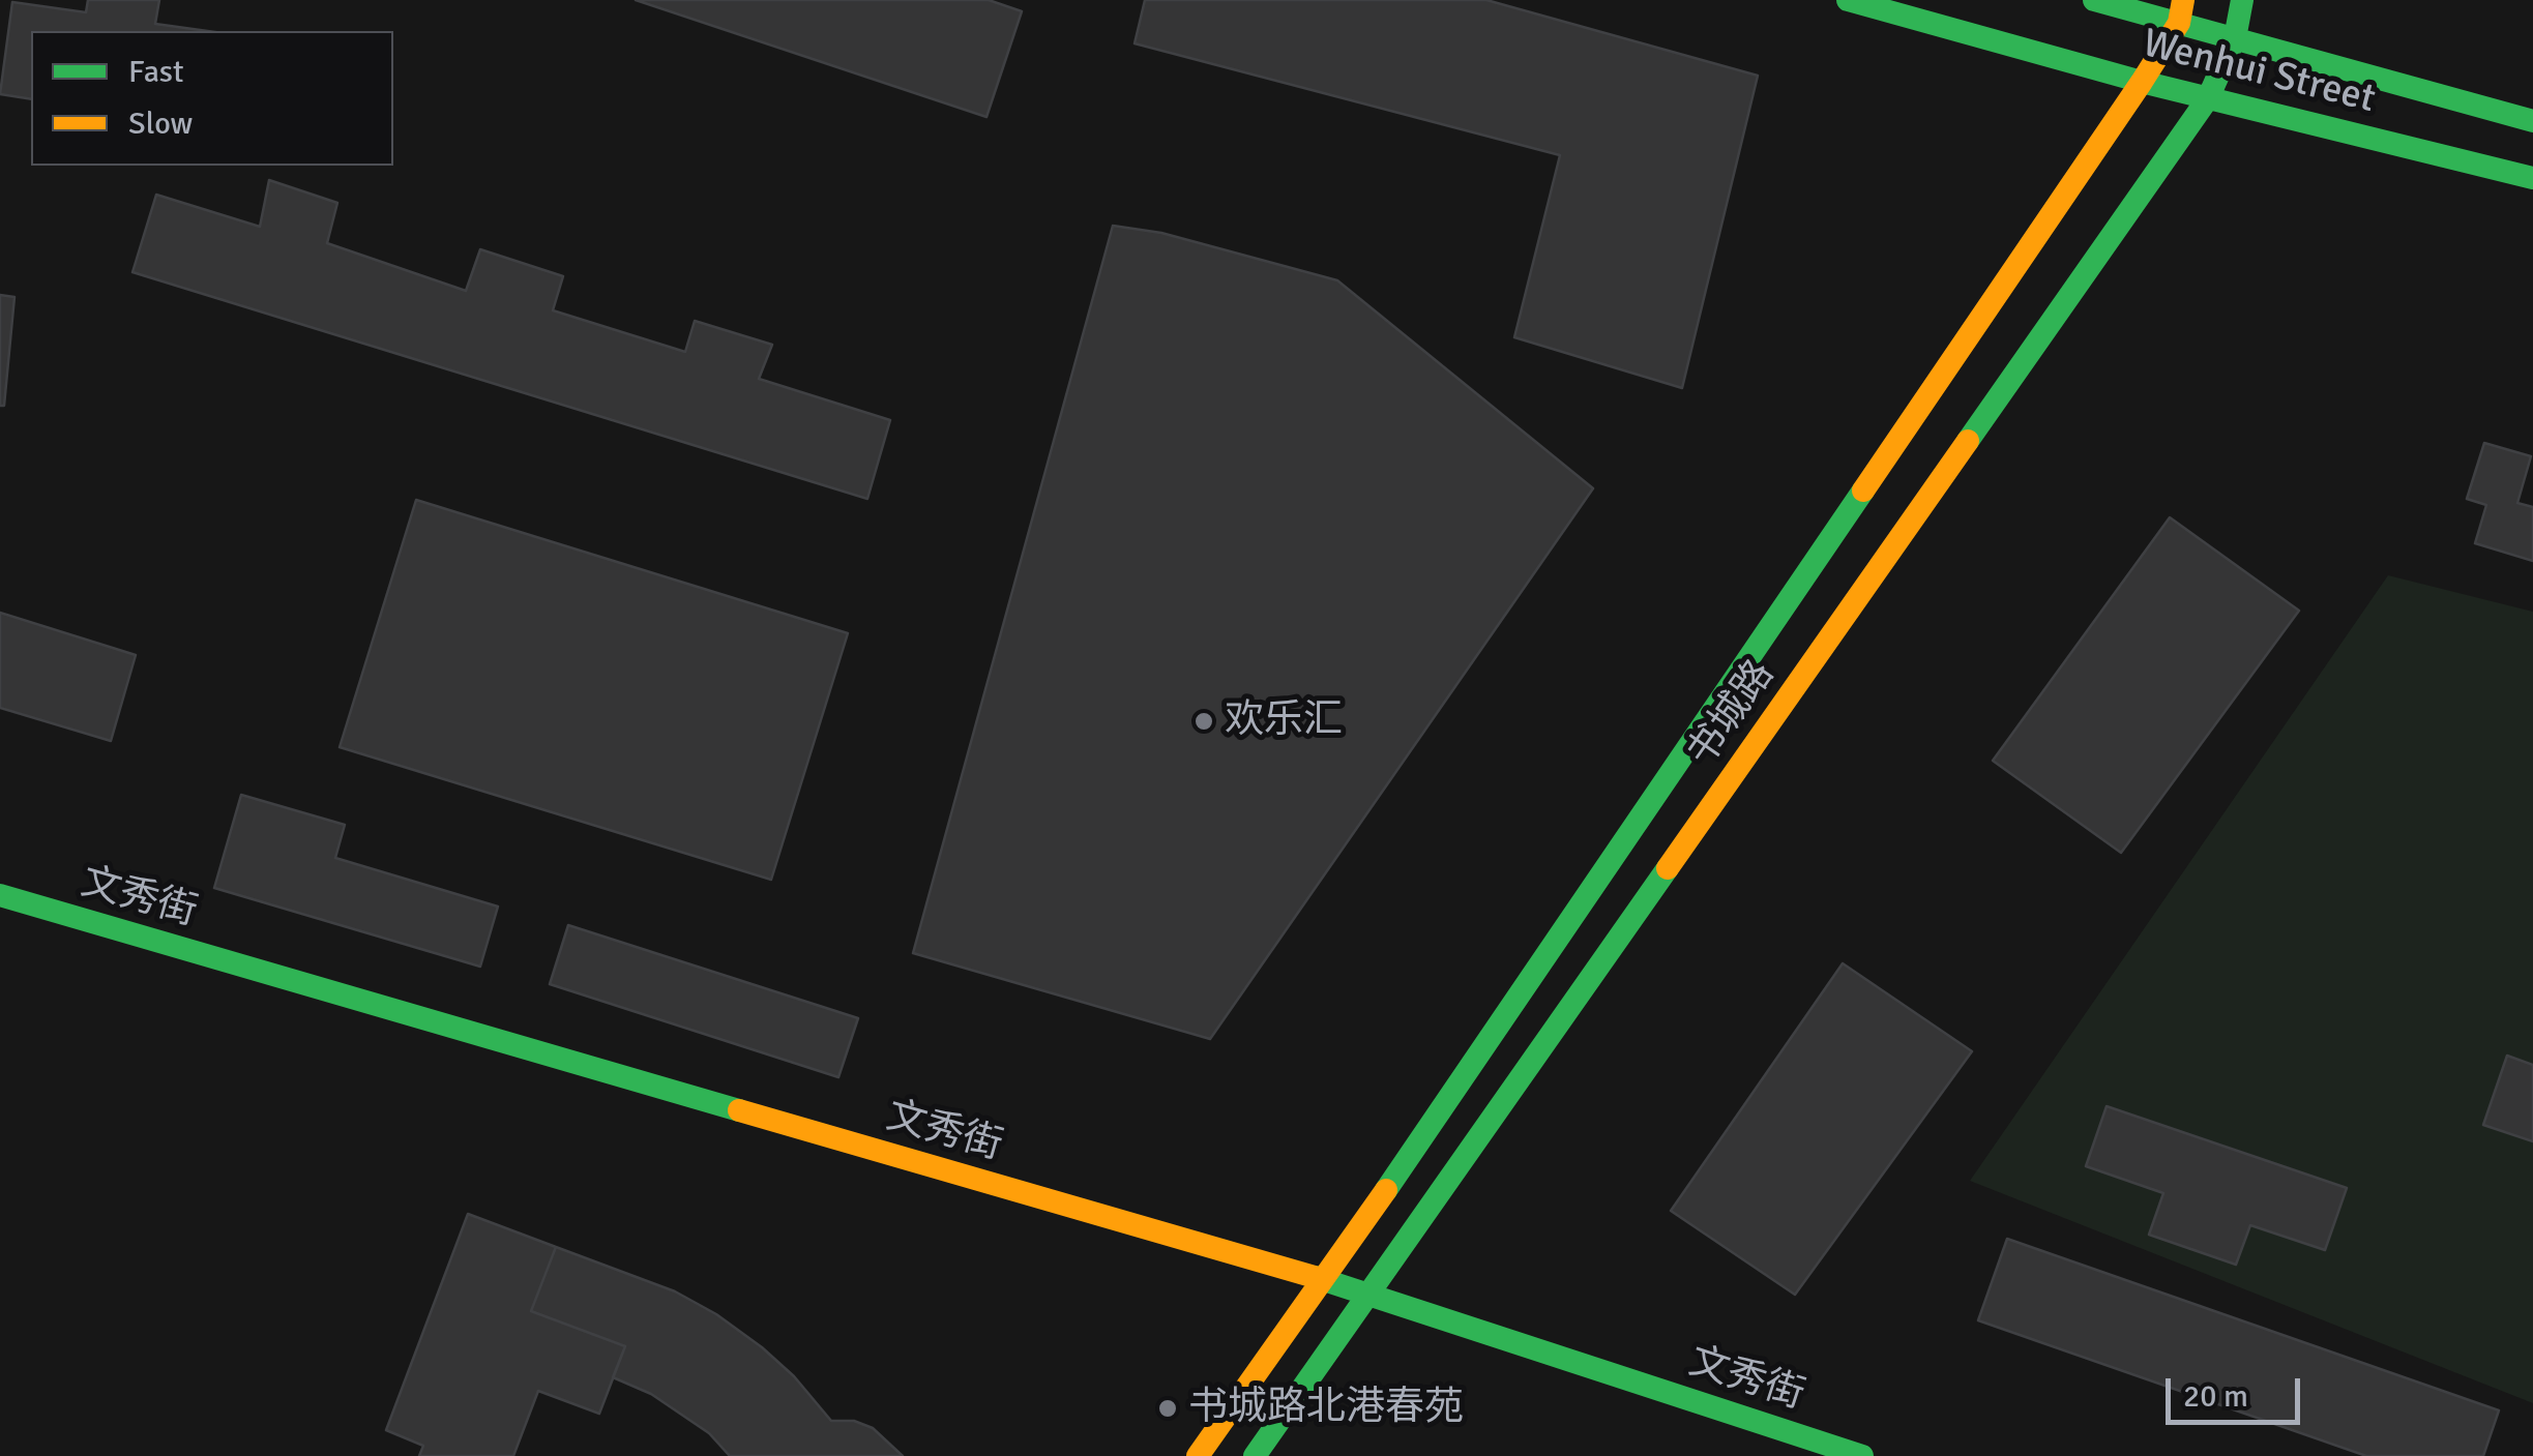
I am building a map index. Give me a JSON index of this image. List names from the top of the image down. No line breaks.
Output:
{"streets":{"main road":["Wenhui Street","书城路","文秀街"]},"crossings":[["Wenhui Street","书城路"],["书城路","文秀街"]],"places":["欢乐汇","书城路北港春苑"],"legend":["Fast","Slow"],"scale_bar":"20 m"}
